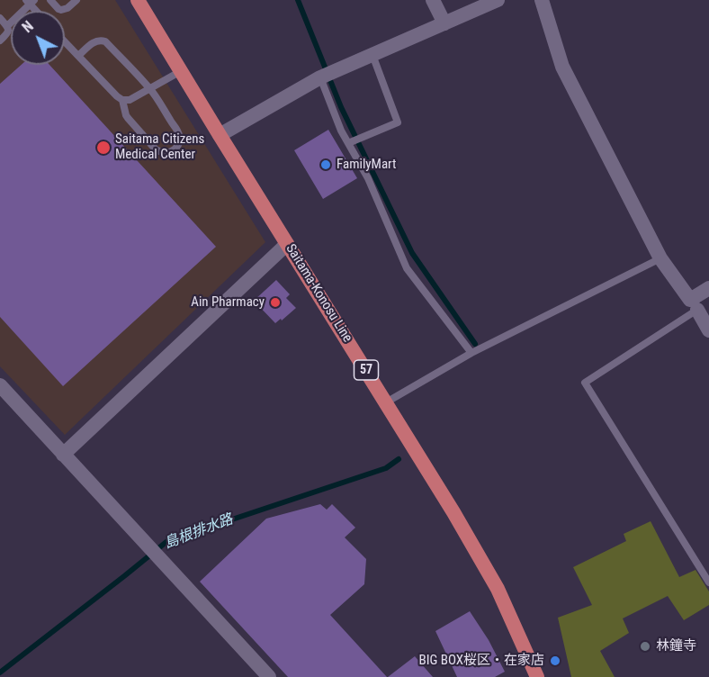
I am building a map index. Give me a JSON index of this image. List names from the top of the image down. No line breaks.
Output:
{"streets":{"main road":["Saitama-Konosu Line","57"]},"water":["島根排水路"],"places":["Saitama Citizens Medical Center","FamilyMart","Ain Pharmacy","林鐘寺","BIG BOX桜区・在家店"],"north":"top left"}
